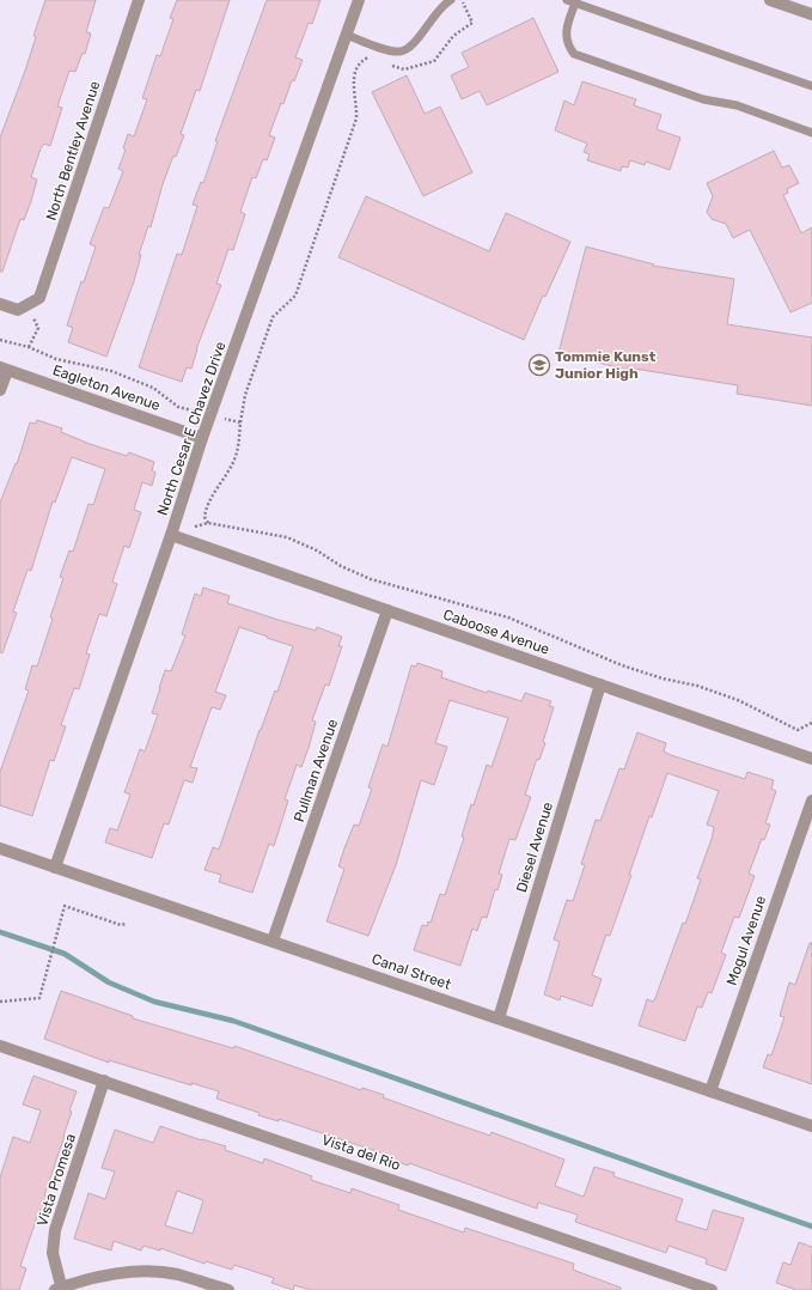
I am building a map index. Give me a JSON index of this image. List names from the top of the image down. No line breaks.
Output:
{"streets":{"street":["North Bentley Avenue","Eagleton Avenue","North Cesar E Chavez Drive","Caboose Avenue","Pullman Avenue","Diesel Avenue","Mogul Avenue","Canal Street","Vista del Rio","Vista Promesa"]},"crossings":[["Eagleton Avenue","North Cesar E Chavez Drive"],["North Cesar E Chavez Drive","Caboose Avenue"],["North Cesar E Chavez Drive","Canal Street"],["Caboose Avenue","Pullman Avenue"],["Caboose Avenue","Diesel Avenue"],["Pullman Avenue","Canal Street"],["Diesel Avenue","Canal Street"],["Mogul Avenue","Canal Street"],["Vista del Rio","Vista Promesa"]],"places":{"school or university":["Tommie Kunst Junior High"]}}
